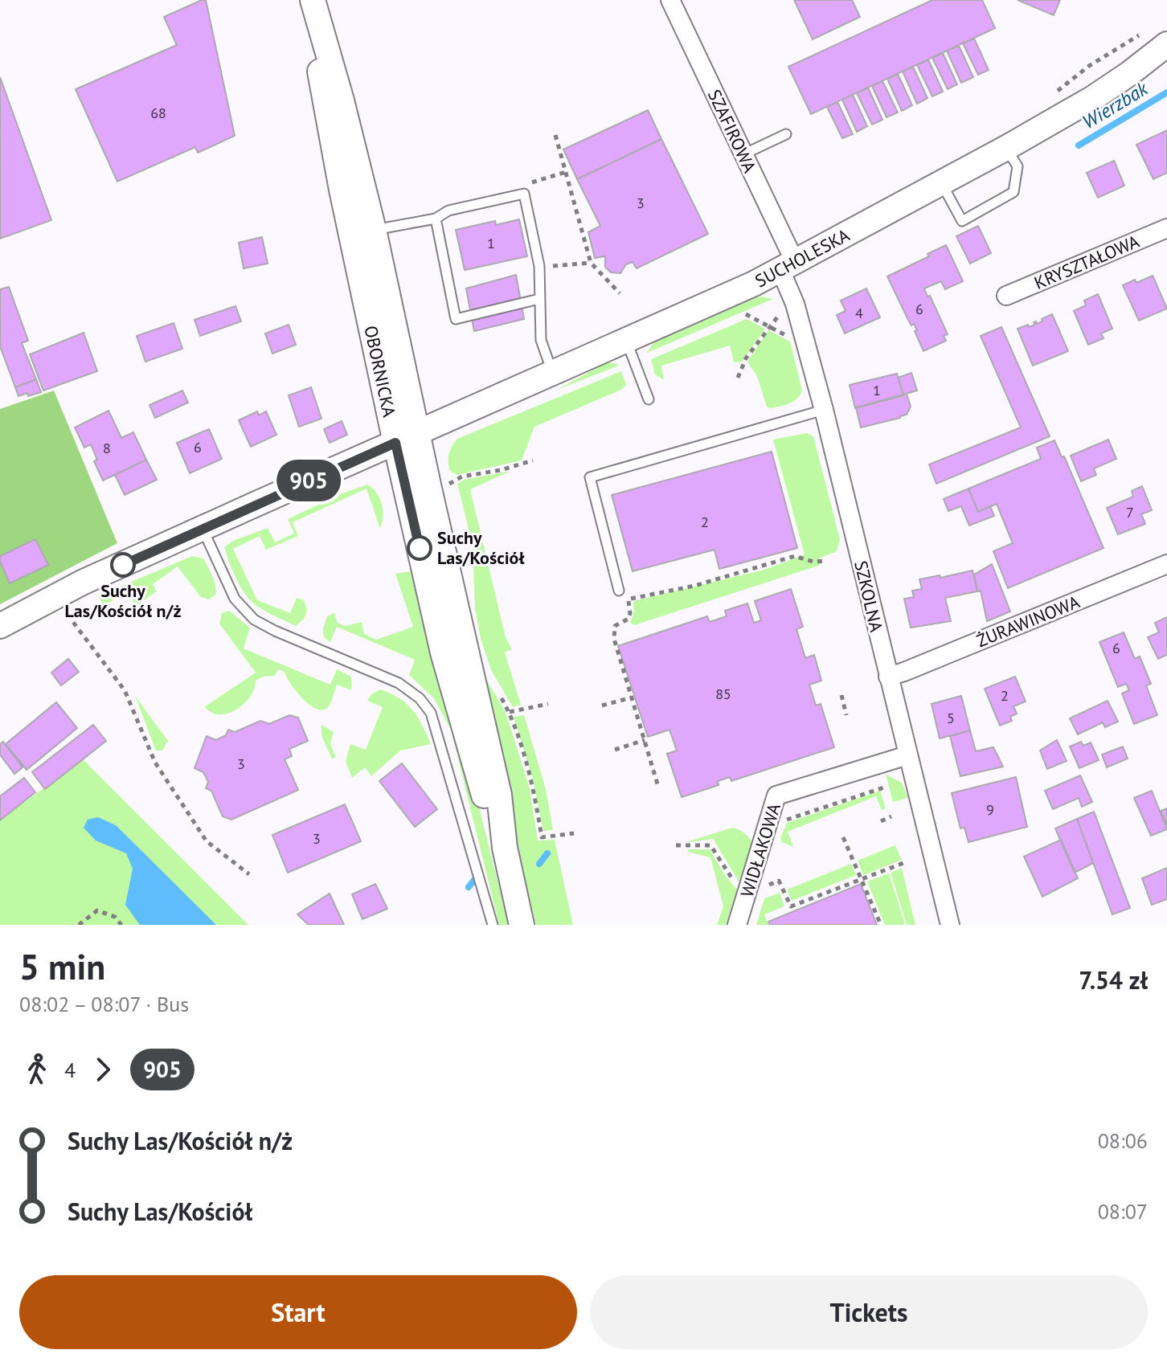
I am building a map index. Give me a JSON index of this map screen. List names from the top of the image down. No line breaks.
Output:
{"streets":{"main road":["SUCHOLESKA","OBORNICKA"],"street":["SZAFIROWA","KRYSZTAŁOWA","SZKOLNA","ŻURAWINOWA","WIDŁAKOWA"]},"crossings":[["SZAFIROWA","SUCHOLESKA"],["SZAFIROWA","SZKOLNA"],["SUCHOLESKA","OBORNICKA"],["SUCHOLESKA","SZKOLNA"],["SZKOLNA","ŻURAWINOWA"],["SZKOLNA","WIDŁAKOWA"]],"water":["Wierzbak"],"places":["Suchy Las/Kościół","Suchy Las/Kościół n/ż"],"lines":["bus line 905"],"house_numbers":["68","3","1","6","4","1","6","8","7","2","6","85","2","5","3","9","3"],"page":{"on_map":"905","heading":["5 min","08:02 – 08:07 · Bus","7.54 zł"],"legs":["4","905"],"list":[{"name":"Suchy Las/Kościół n/ż","value":"08:06"},{"name":"Suchy Las/Kościół","value":"08:07"}],"buttons":["Start","Tickets"]}}
